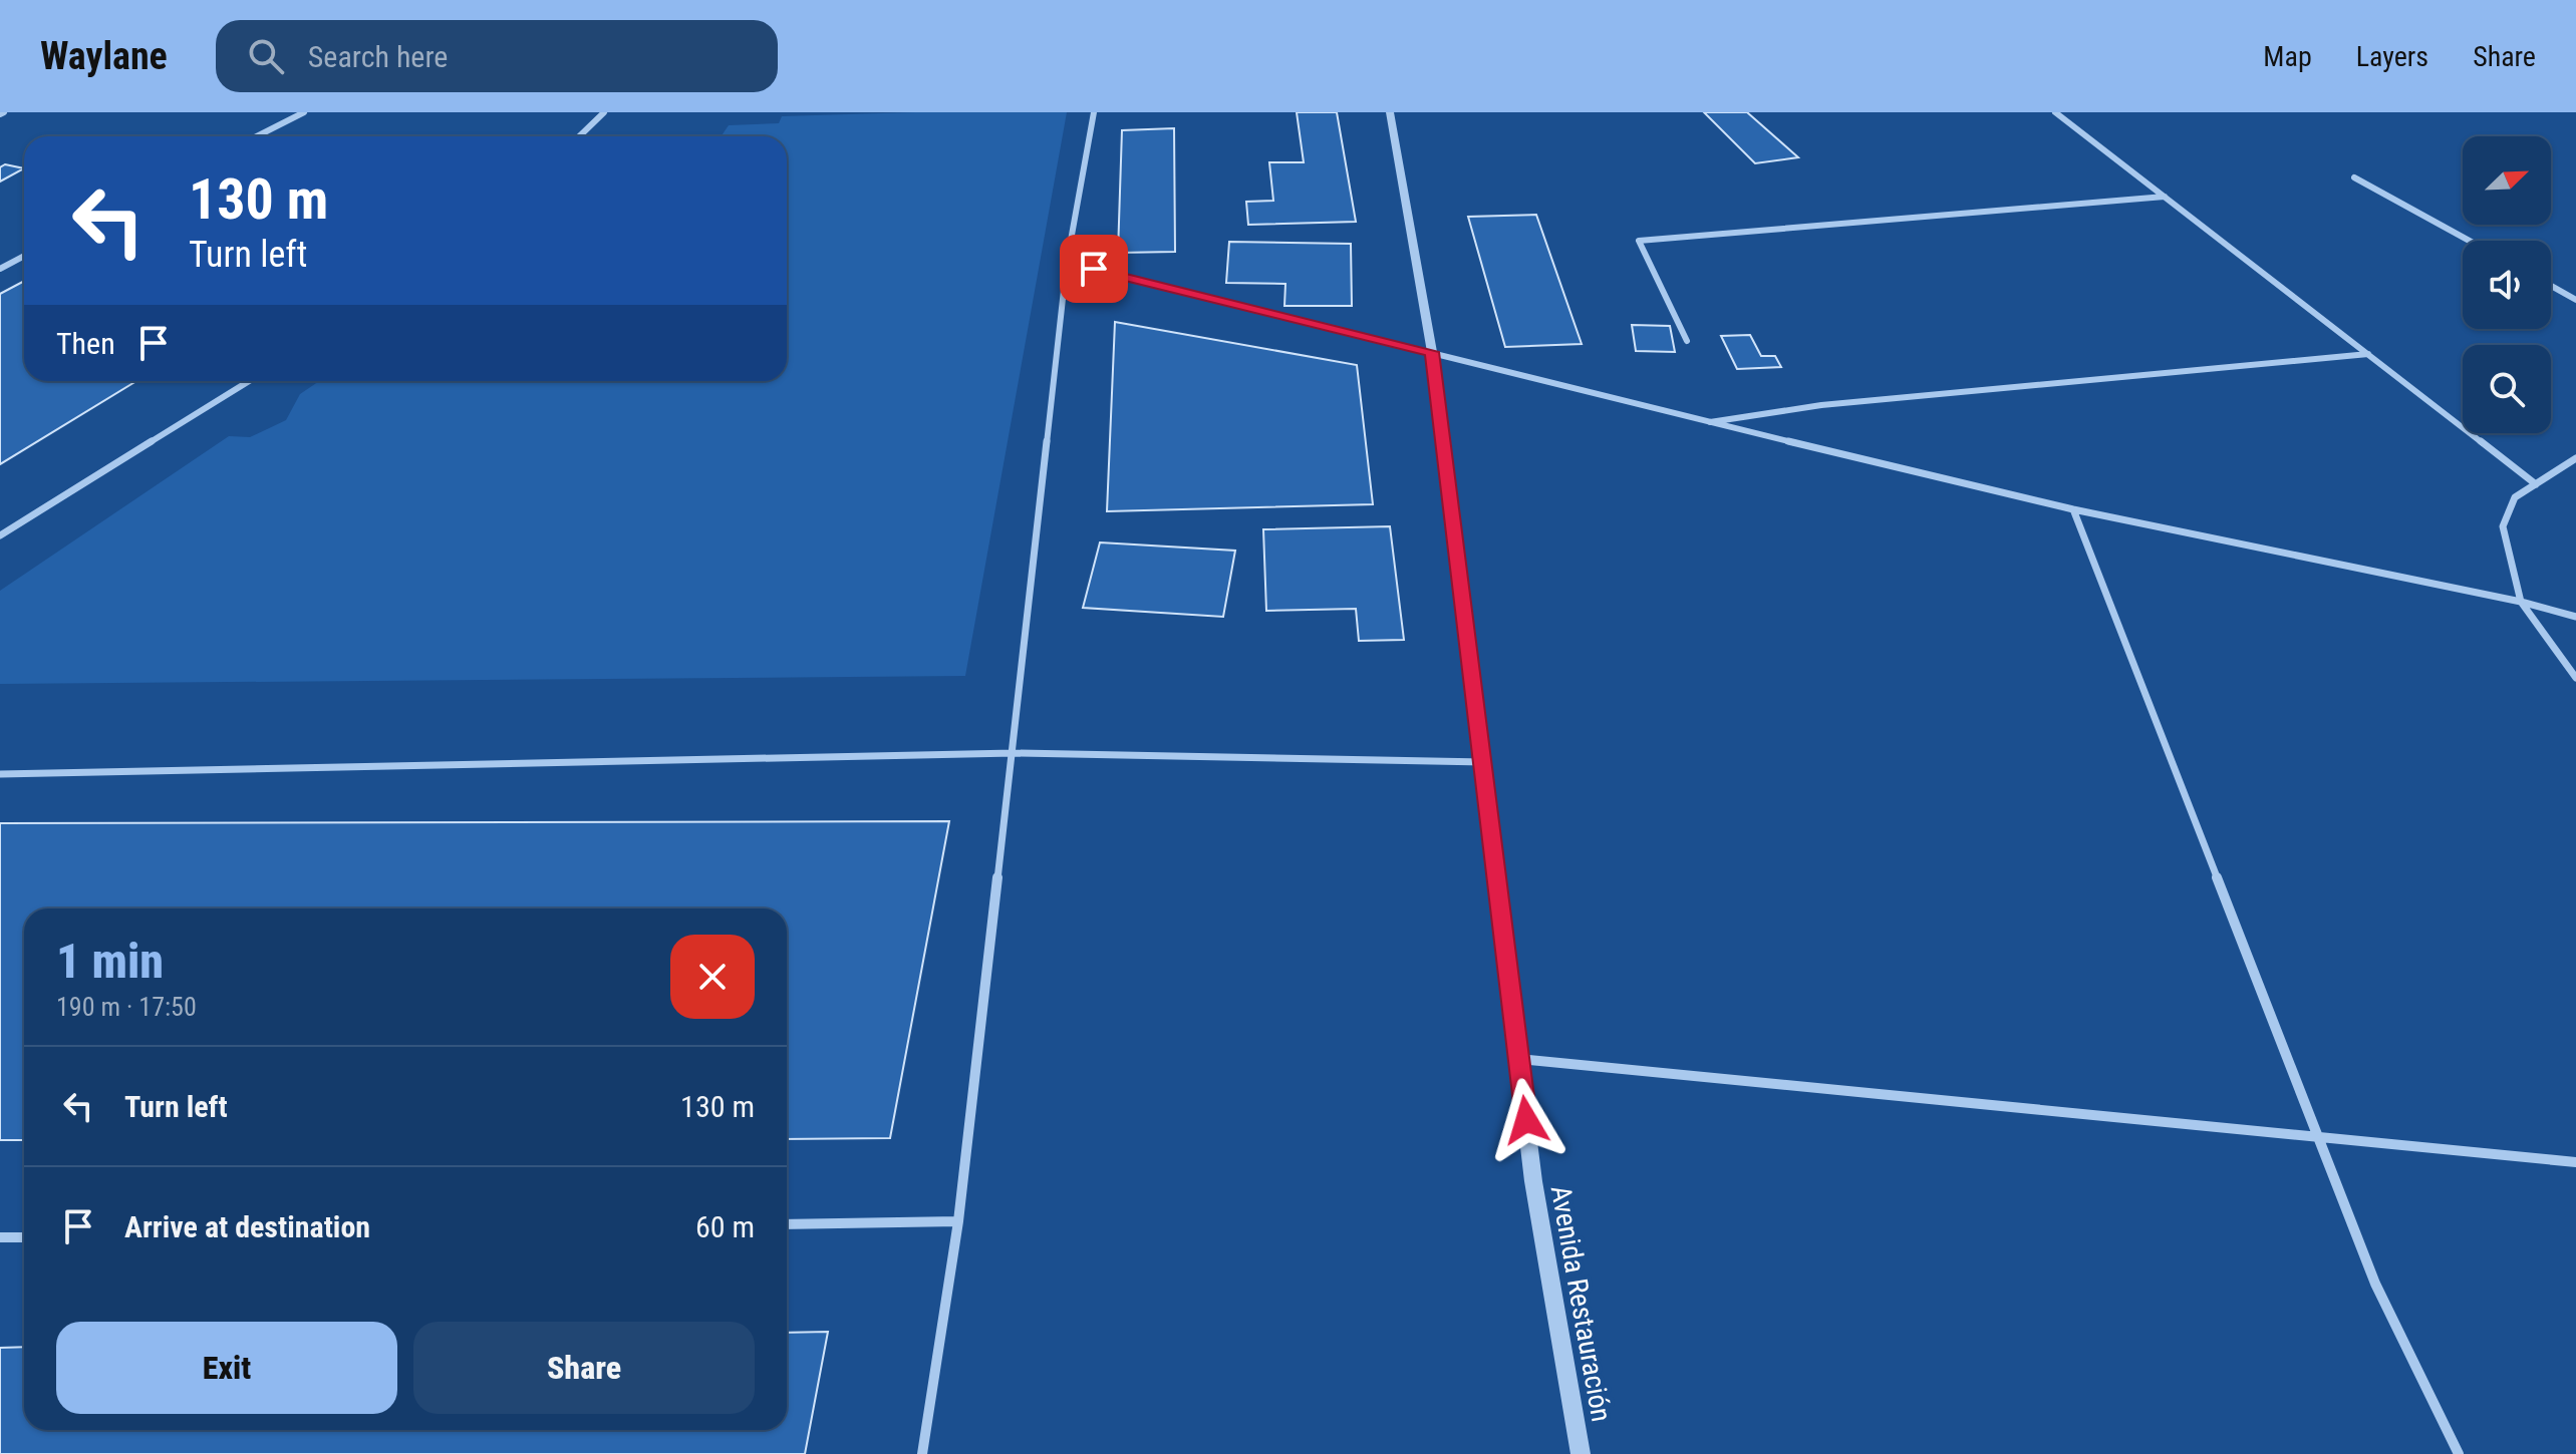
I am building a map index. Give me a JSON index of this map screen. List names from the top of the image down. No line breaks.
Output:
{"streets":{"street":["Avenida Restauración"]},"north":"top right","page":{"header":"Waylane","search":"Search here","nav":["Map","Layers","Share"],"turn":["130 m","Turn left"],"then":"Then","heading":["1 min","190 m · 17:50"],"list":[{"name":"Turn left","value":"130 m"},{"name":"Arrive at destination","value":"60 m"}],"buttons":["Exit","Share"]}}
